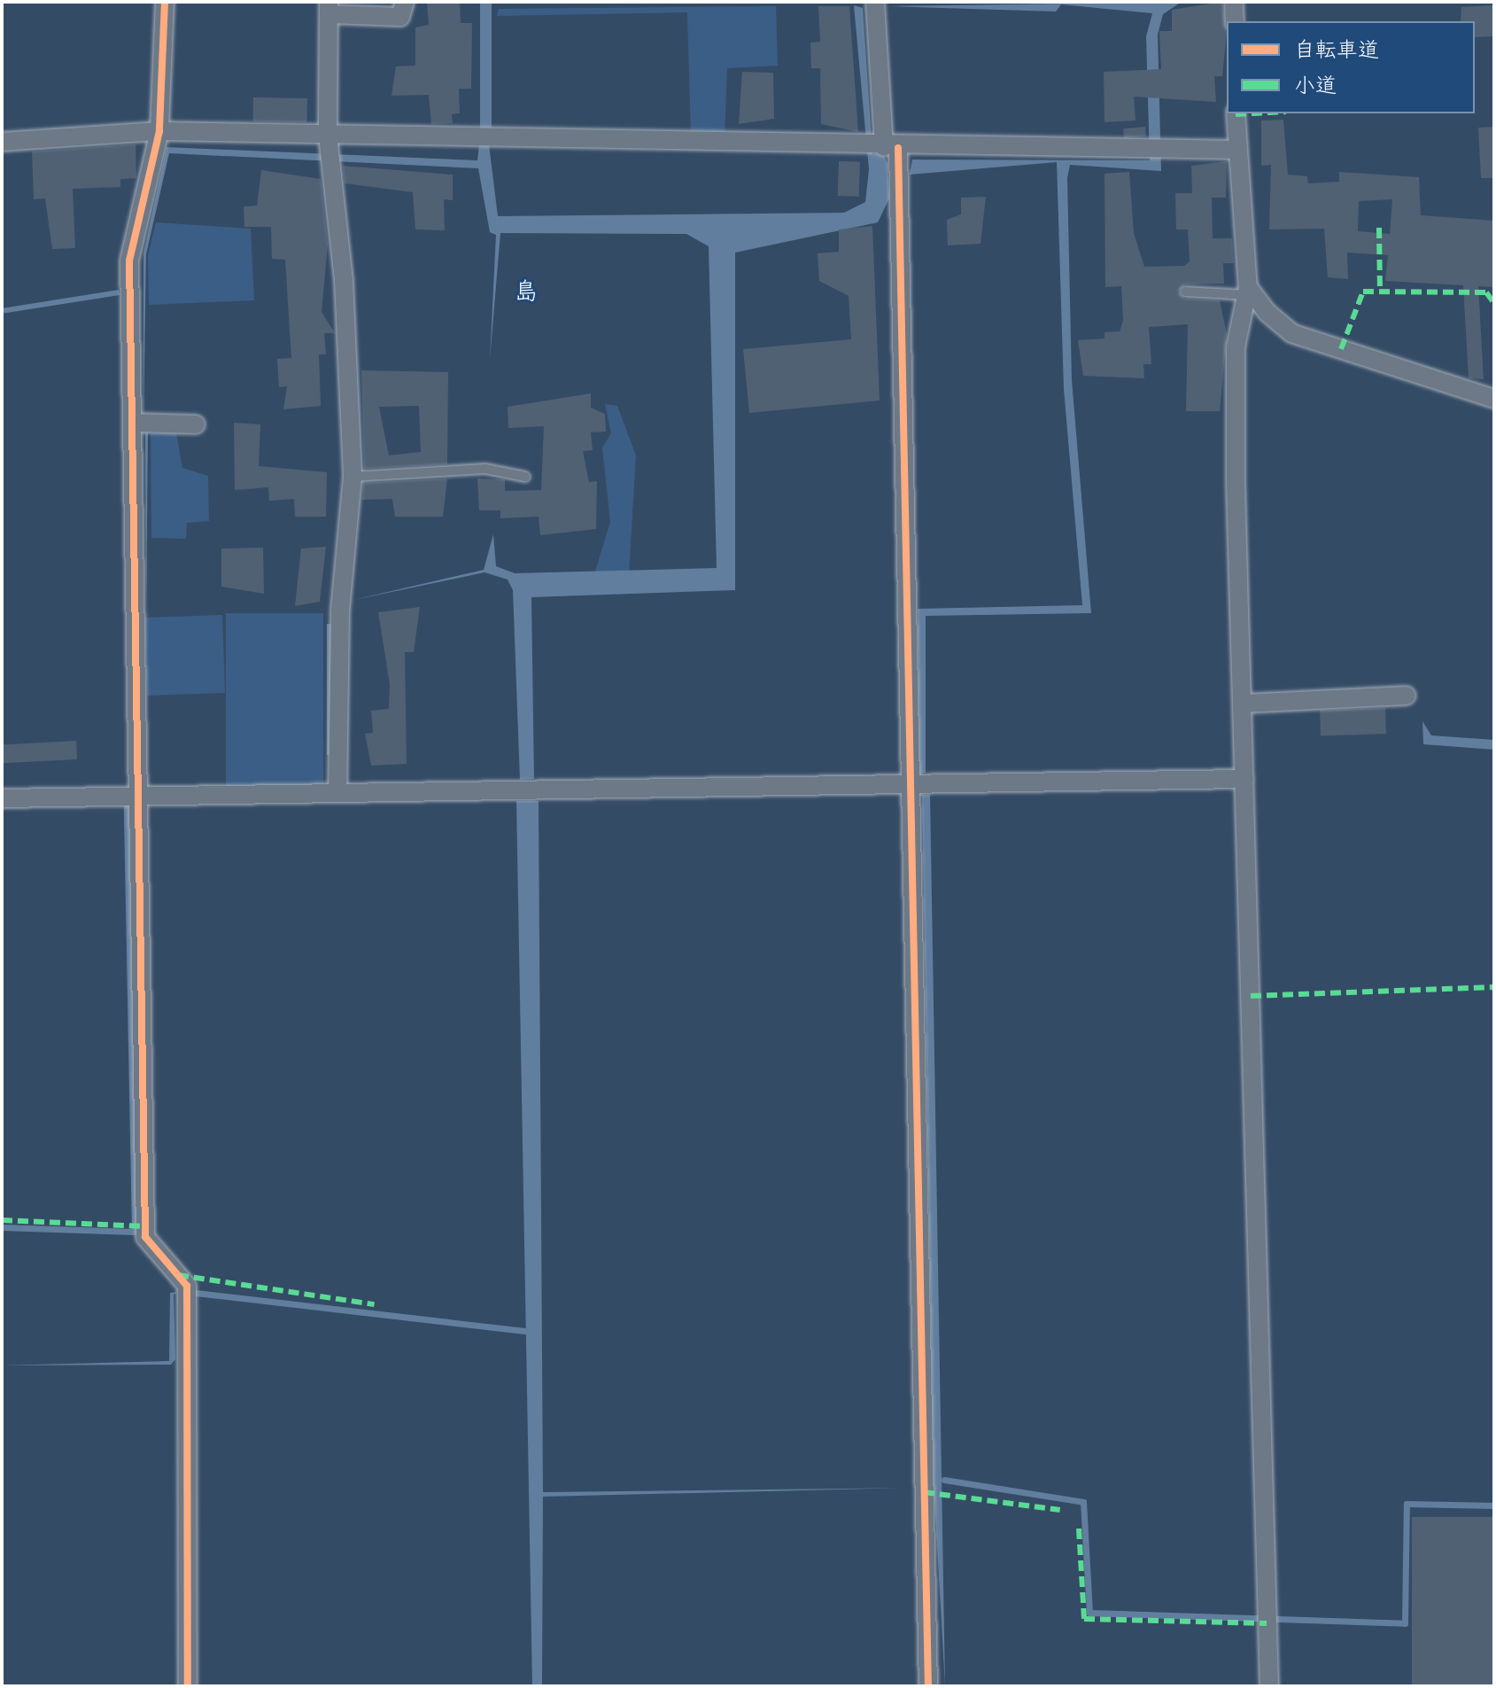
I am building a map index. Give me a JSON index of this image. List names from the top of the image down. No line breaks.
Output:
{"districts":["島"],"legend":["自転車道","小道"]}
